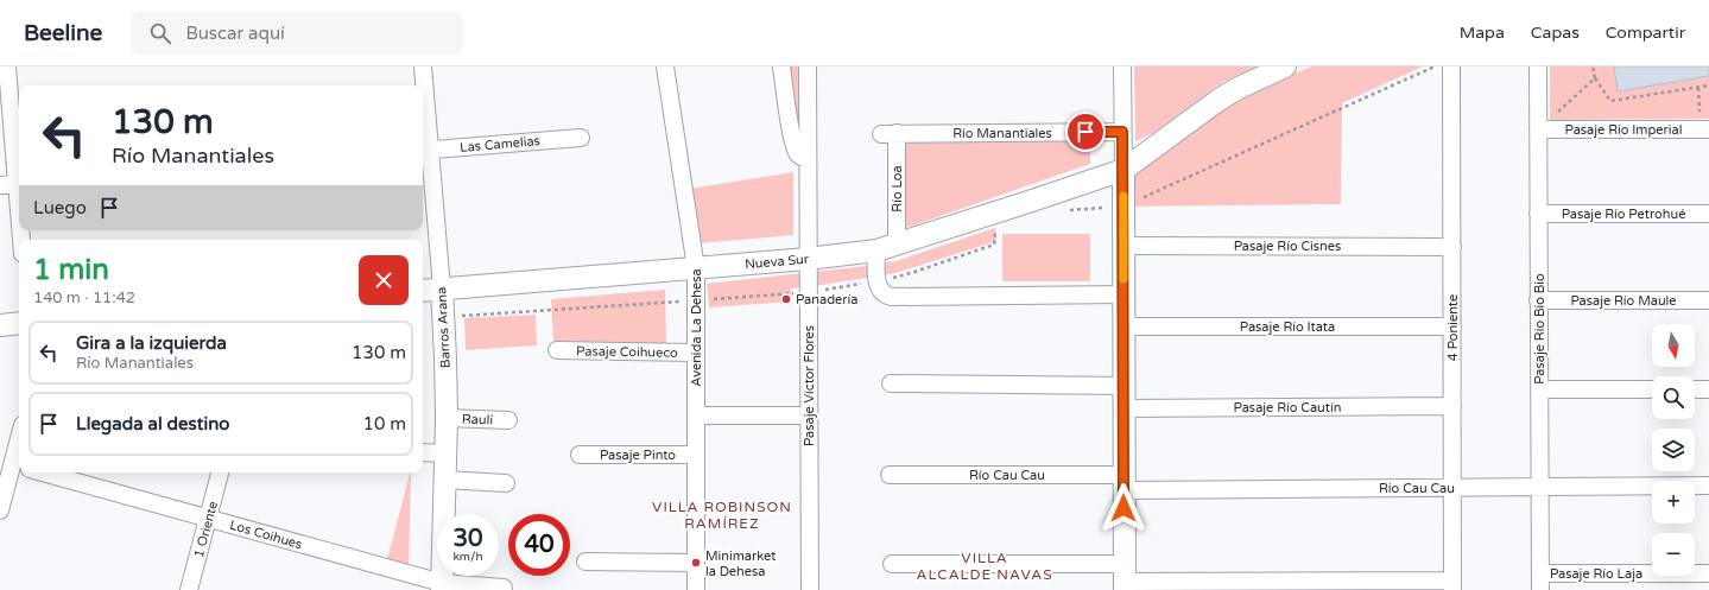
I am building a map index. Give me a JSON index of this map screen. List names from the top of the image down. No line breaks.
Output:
{"streets":{"street":["Pasaje Río Imperial","Río Manantiales","Las Camelias","Río Loa","Pasaje Río Petrohué","Pasaje Río Cisnes","Nueva Sur","Pasaje Río Maule","Pasaje Río Itata","Barros Arana","Avenida La Dehesa","4 Poniente","Pasaje Río Bio Bio","Pasaje Coihueco","Pasaje Víctor Flores","Pasaje Río Cautín","Raulí","Pasaje Pinto","Río Cau Cau","1 Oriente","Los Coihues","Pasaje Río Laja"]},"crossings":[["Pasaje Río Imperial","Pasaje Río Bio Bio"],["Río Manantiales","Río Loa"],["Las Camelias","Barros Arana"],["Río Loa","Nueva Sur"],["Pasaje Río Petrohué","Pasaje Río Bio Bio"],["Pasaje Río Cisnes","4 Poniente"],["Nueva Sur","Barros Arana"],["Nueva Sur","Avenida La Dehesa"],["Nueva Sur","Pasaje Víctor Flores"],["Pasaje Río Maule","Pasaje Río Bio Bio"],["Pasaje Río Itata","4 Poniente"],["Barros Arana","Raulí"],["Barros Arana","Los Coihues"],["Avenida La Dehesa","Pasaje Coihueco"],["Avenida La Dehesa","Pasaje Pinto"],["4 Poniente","Pasaje Río Cautín"],["4 Poniente","Río Cau Cau"],["Pasaje Río Bio Bio","Río Cau Cau"],["Pasaje Río Bio Bio","Pasaje Río Laja"],["1 Oriente","Los Coihues"]],"districts":["VILLA ROBINSON RAMÍREZ","VILLA ALCALDE NAVAS"],"places":["Panadería","Minimarket la Dehesa"],"north":"bottom","page":{"header":"Beeline","search":"Buscar aquí","nav":["Mapa","Capas","Compartir"],"turn":["130 m","Río Manantiales"],"then":"Luego","heading":["1 min","140 m · 11:42"],"list":[{"name":"Gira a la izquierda","note":"Río Manantiales","value":"130 m"},{"name":"Llegada al destino","value":"10 m"}],"map_buttons":["+","−"],"speed":"30 km/h","limit":"40"}}
